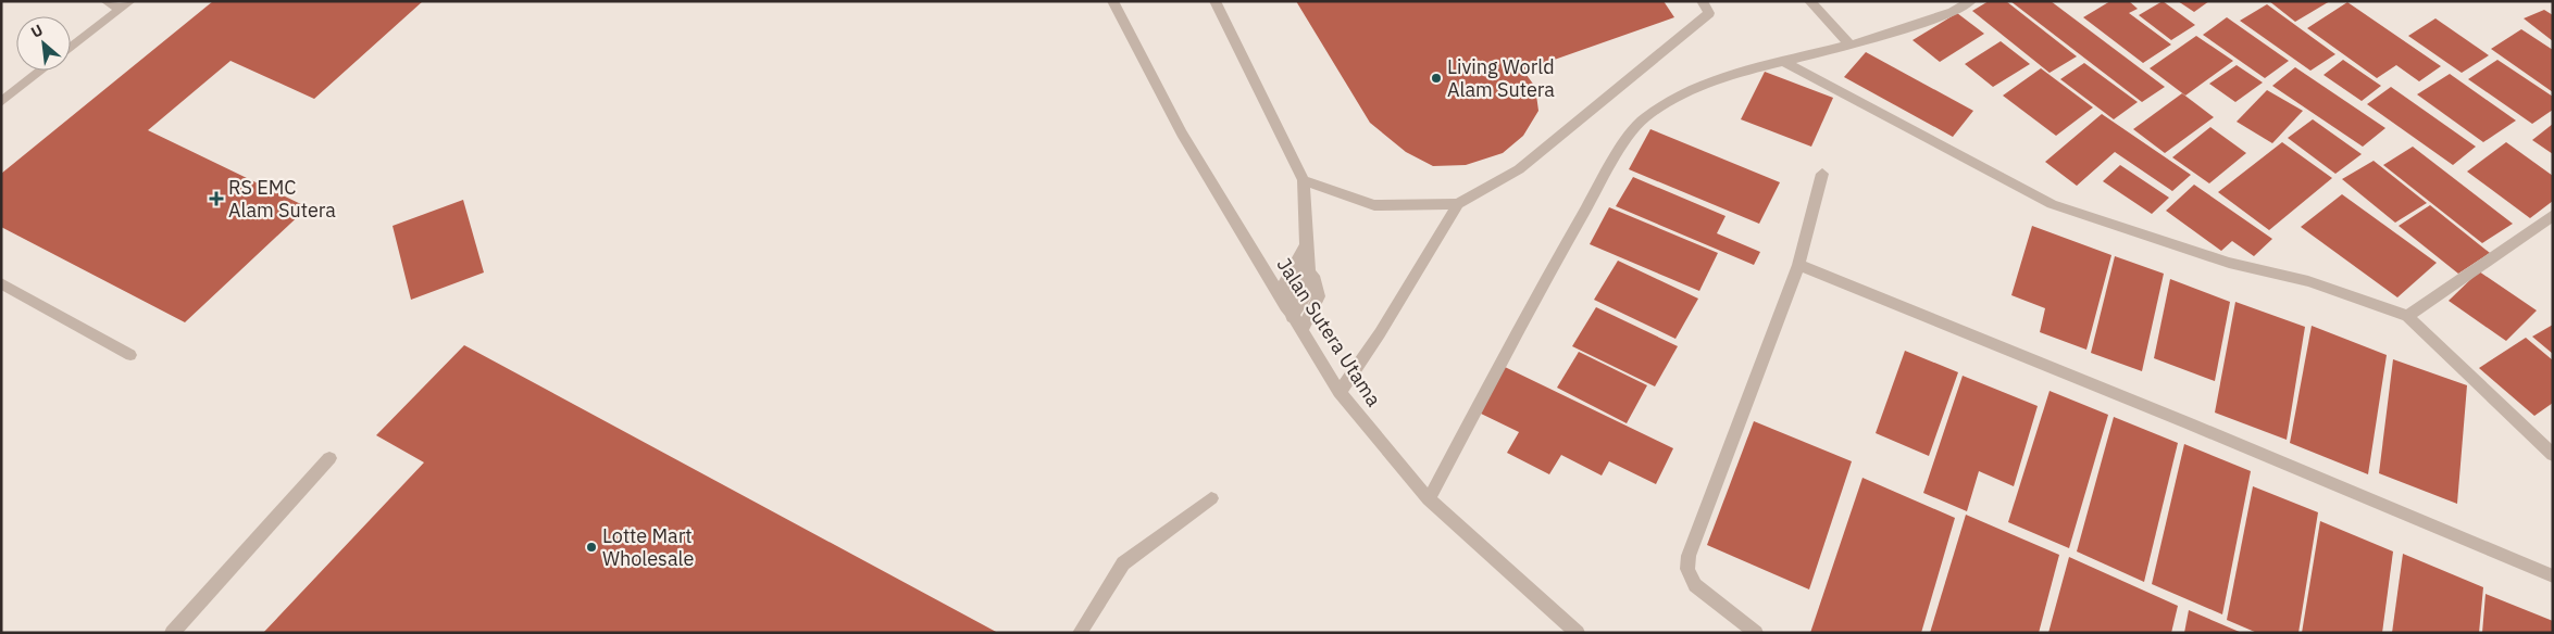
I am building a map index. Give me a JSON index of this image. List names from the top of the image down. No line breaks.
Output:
{"streets":{"street":["Jalan Sutera Utama"]},"places":{"other":["Living World Alam Sutera","Lotte Mart Wholesale"],"health":["RS EMC Alam Sutera"]},"north":"top left"}
